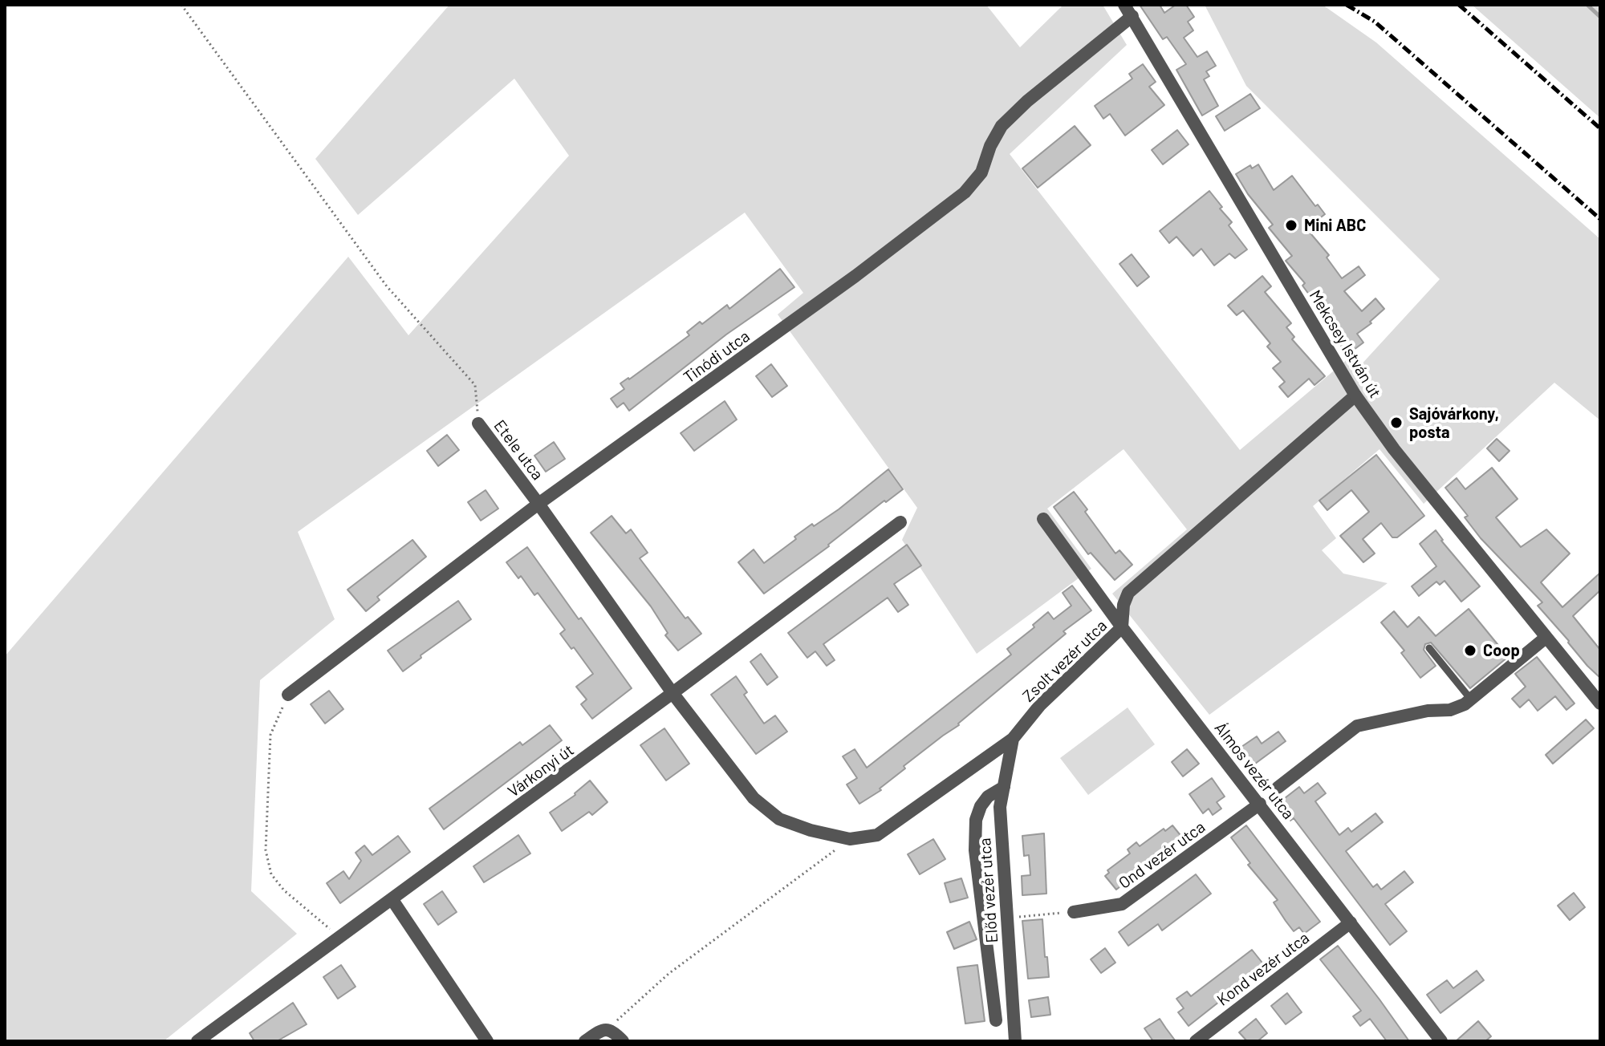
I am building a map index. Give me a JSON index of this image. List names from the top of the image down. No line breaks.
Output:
{"streets":{"street":["Mekcsey István út","Tinódi utca","Etele utca","Zsolt vezér utca","Várkonyi út","Álmos vezér utca","Ond vezér utca","Előd vezér utca","Kond vezér utca"]},"crossings":[["Mekcsey István út","Tinódi utca"],["Mekcsey István út","Zsolt vezér utca"],["Tinódi utca","Etele utca"],["Etele utca","Zsolt vezér utca"],["Etele utca","Várkonyi út"],["Zsolt vezér utca","Álmos vezér utca"],["Zsolt vezér utca","Előd vezér utca"],["Álmos vezér utca","Ond vezér utca"],["Álmos vezér utca","Kond vezér utca"]],"places":["Mini ABC","Sajóvárkony, posta","Coop"]}
